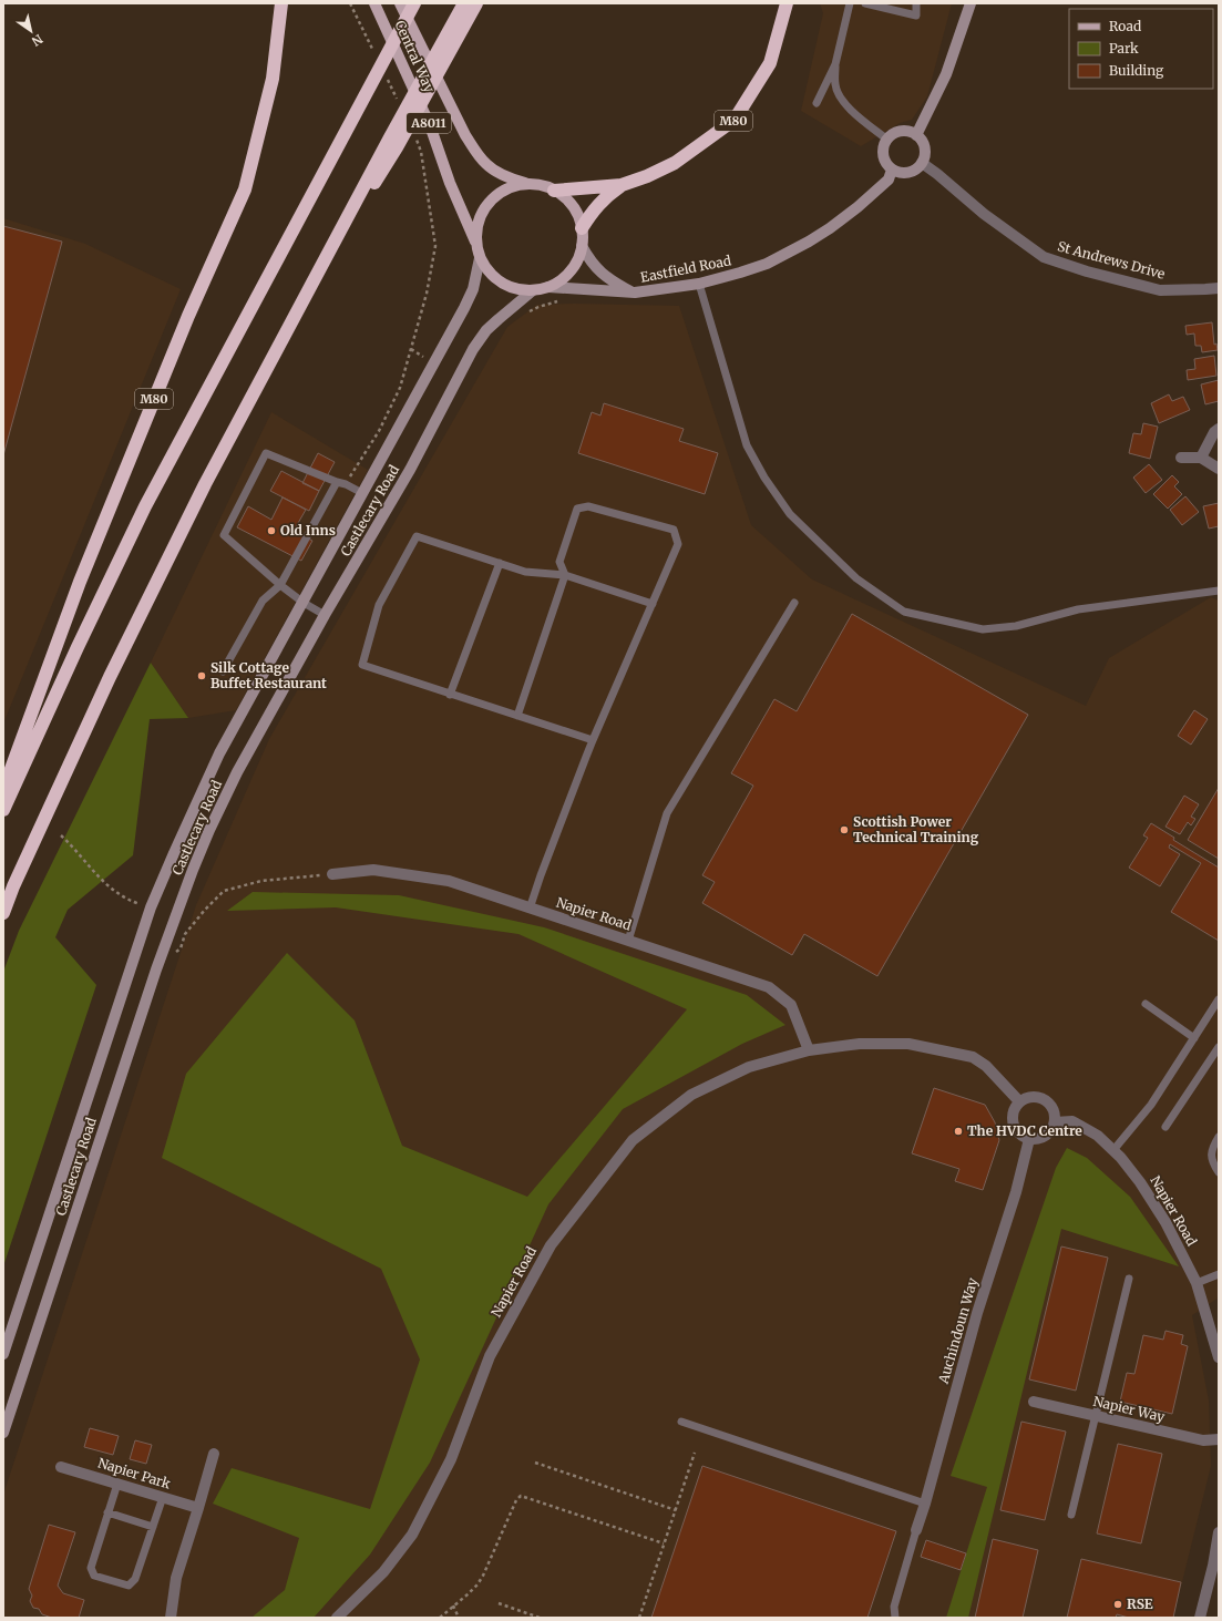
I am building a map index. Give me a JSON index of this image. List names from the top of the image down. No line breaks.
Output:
{"streets":{"highway":["M80"],"main road":["Central Way","A8011","Eastfield Road","Castlecary Road"],"street":["St Andrews Drive","Napier Road","Auchindoun Way","Napier Way","Napier Park"]},"crossings":[["Central Way","M80"],["Central Way","A8011"],["Central Way","Eastfield Road"],["Central Way","Castlecary Road"],["M80","A8011"],["M80","Eastfield Road"],["M80","Castlecary Road"],["A8011","Eastfield Road"],["A8011","Castlecary Road"],["St Andrews Drive","Eastfield Road"],["Eastfield Road","Castlecary Road"],["Napier Road","Auchindoun Way"]],"places":["Old Inns","Silk Cottage Buffet Restaurant","Scottish Power Technical Training","The HVDC Centre","RSE"],"legend":["Road","Park","Building"],"north":"bottom right"}
